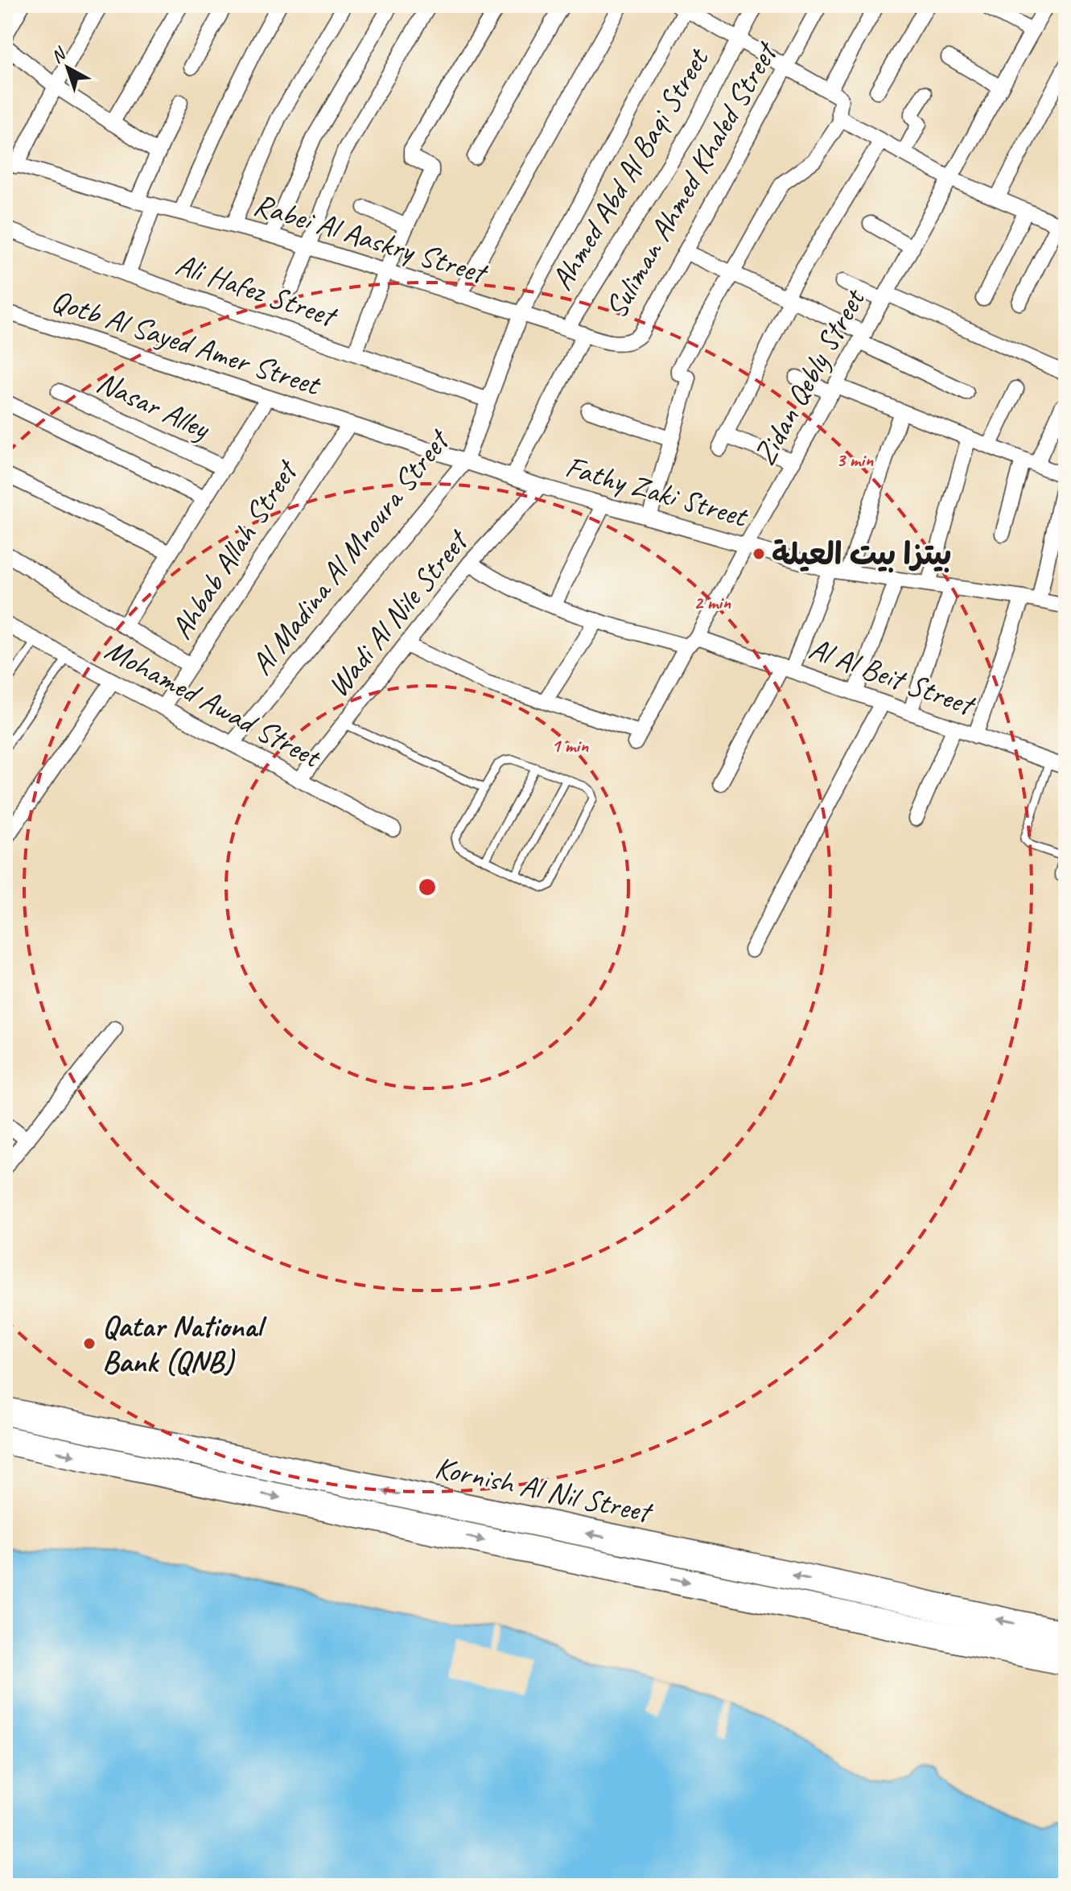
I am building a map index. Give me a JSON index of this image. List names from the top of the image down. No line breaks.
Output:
{"streets":{"highway":["Kornish Al Nil Street"],"street":["Ahmed Abd Al Baqi Street","Suliman Ahmed Khaled Street","Rabei Al Aaskry Street","Ali Hafez Street","Qotb Al Sayed Amer Street","Zidan Qebly Street","Nasar Alley","Fathy Zaki Street","Ahbab Allah Street","Al Madina Al Mnoura Street","Wadi Al Nile Street","Al Al Beit Street","Mohamed Awad Street"]},"crossings":[["Ahmed Abd Al Baqi Street","Suliman Ahmed Khaled Street"],["Ahmed Abd Al Baqi Street","Rabei Al Aaskry Street"],["Ahmed Abd Al Baqi Street","Fathy Zaki Street"],["Suliman Ahmed Khaled Street","Rabei Al Aaskry Street"],["Rabei Al Aaskry Street","Al Madina Al Mnoura Street"],["Ali Hafez Street","Al Madina Al Mnoura Street"],["Qotb Al Sayed Amer Street","Fathy Zaki Street"],["Qotb Al Sayed Amer Street","Ahbab Allah Street"],["Zidan Qebly Street","Fathy Zaki Street"],["Zidan Qebly Street","Al Al Beit Street"],["Fathy Zaki Street","Ahbab Allah Street"],["Fathy Zaki Street","Al Madina Al Mnoura Street"],["Fathy Zaki Street","Wadi Al Nile Street"],["Ahbab Allah Street","Mohamed Awad Street"],["Al Madina Al Mnoura Street","Mohamed Awad Street"],["Wadi Al Nile Street","Al Al Beit Street"],["Wadi Al Nile Street","Mohamed Awad Street"]],"places":["بيتزا بيت العيلة","Qatar National Bank (QNB)"],"north":"top left","rings":["3 min","2 min","1 min"]}
